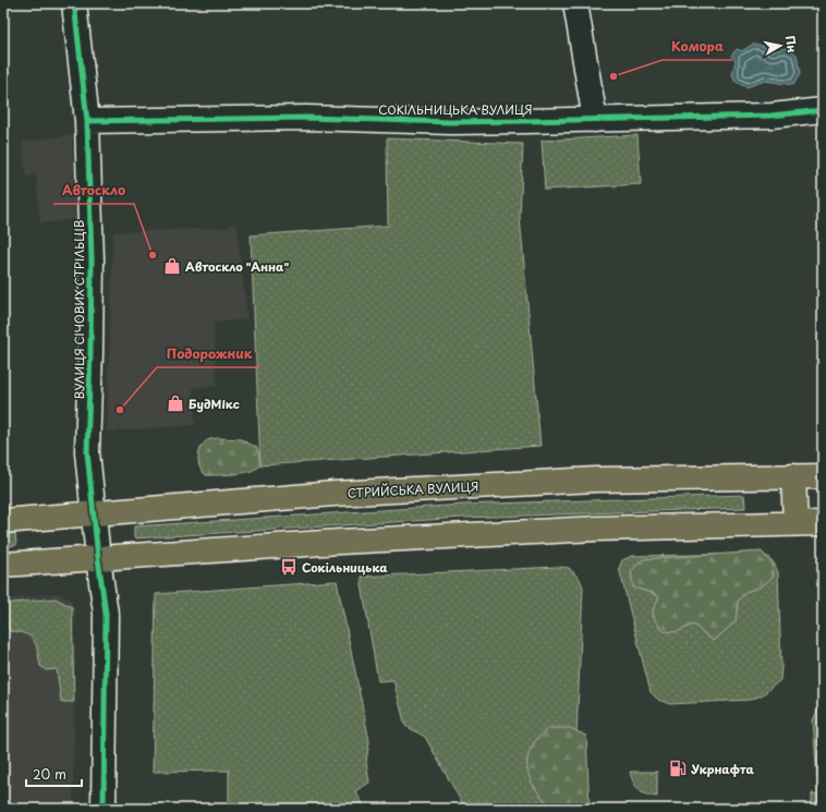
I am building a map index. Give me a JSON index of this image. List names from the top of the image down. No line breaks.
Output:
{"streets":{"main road":["СТРИЙСЬКА ВУЛИЦЯ"],"street":["СОКІЛЬНИЦЬКА ВУЛИЦЯ","ВУЛИЦЯ СІЧОВИХ СТРІЛЬЦІВ"]},"crossings":[["СОКІЛЬНИЦЬКА ВУЛИЦЯ","ВУЛИЦЯ СІЧОВИХ СТРІЛЬЦІВ"],["ВУЛИЦЯ СІЧОВИХ СТРІЛЬЦІВ","СТРИЙСЬКА ВУЛИЦЯ"]],"places":{"other":["Комора","Автоскло","Подорожник"],"shop":["Автоскло \"Анна\"","БудМікс"],"bus stop":["Сокільницька"],"fuel station":["Укрнафта"]},"scale_bar":"20 m","north":"right"}
